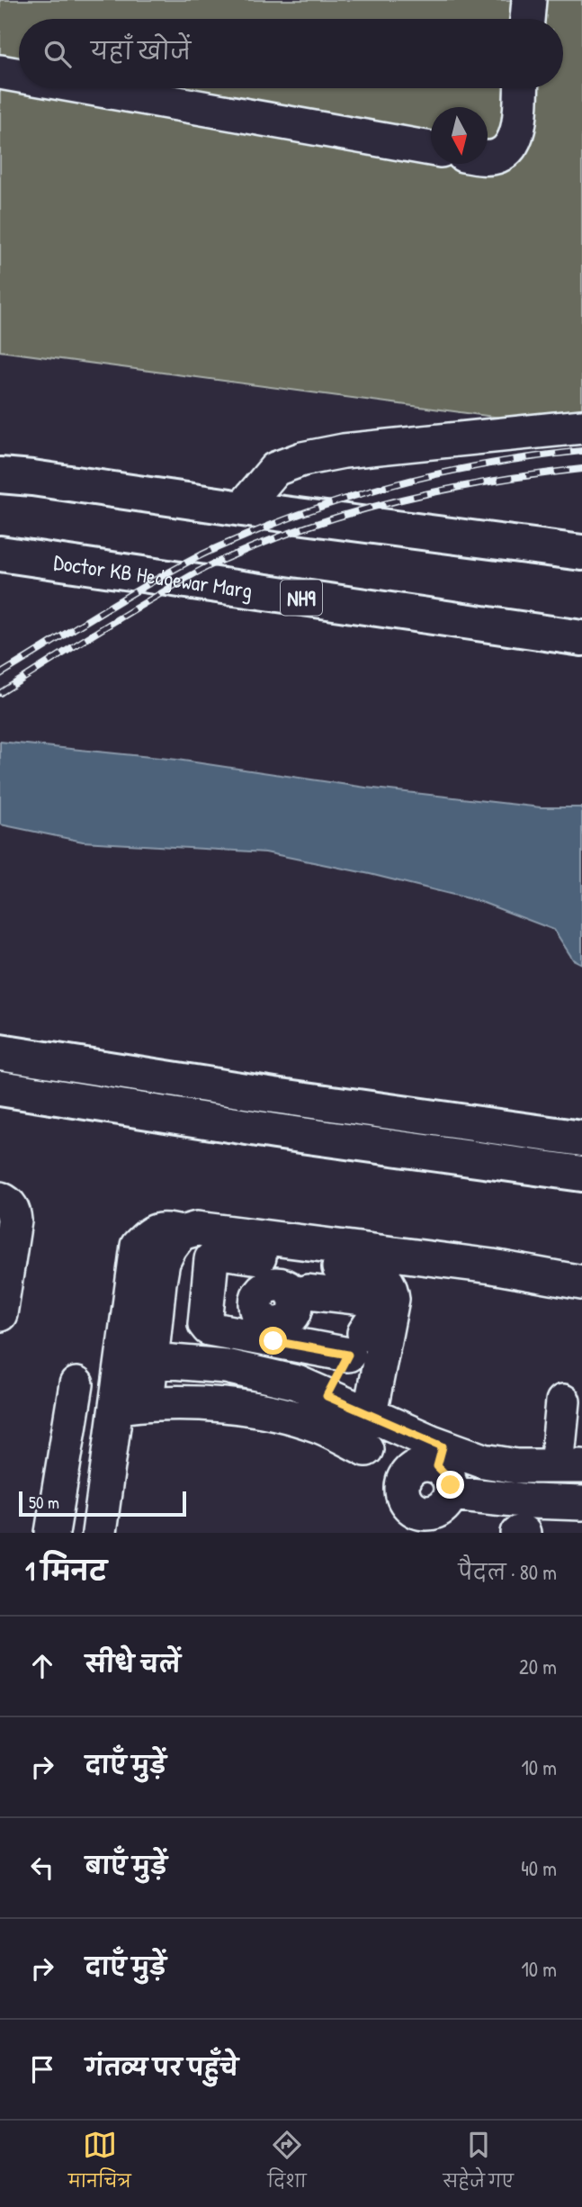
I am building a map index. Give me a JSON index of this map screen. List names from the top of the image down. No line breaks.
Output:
{"streets":{"main road":["Doctor KB Hedgewar Marg","NH9"]},"scale_bar":"50 m","north":"bottom","page":{"search":"यहाँ खोजें","scale":"50 m","heading":["1 मिनट","पैदल · 80 m"],"list":[["सीधे चलें","20 m"],["दाएँ मुड़ें","10 m"],["बाएँ मुड़ें","40 m"],["दाएँ मुड़ें","10 m"],"गंतव्य पर पहुँचे"],"nav":["मानचित्र","दिशा","सहेजे गए"]}}
